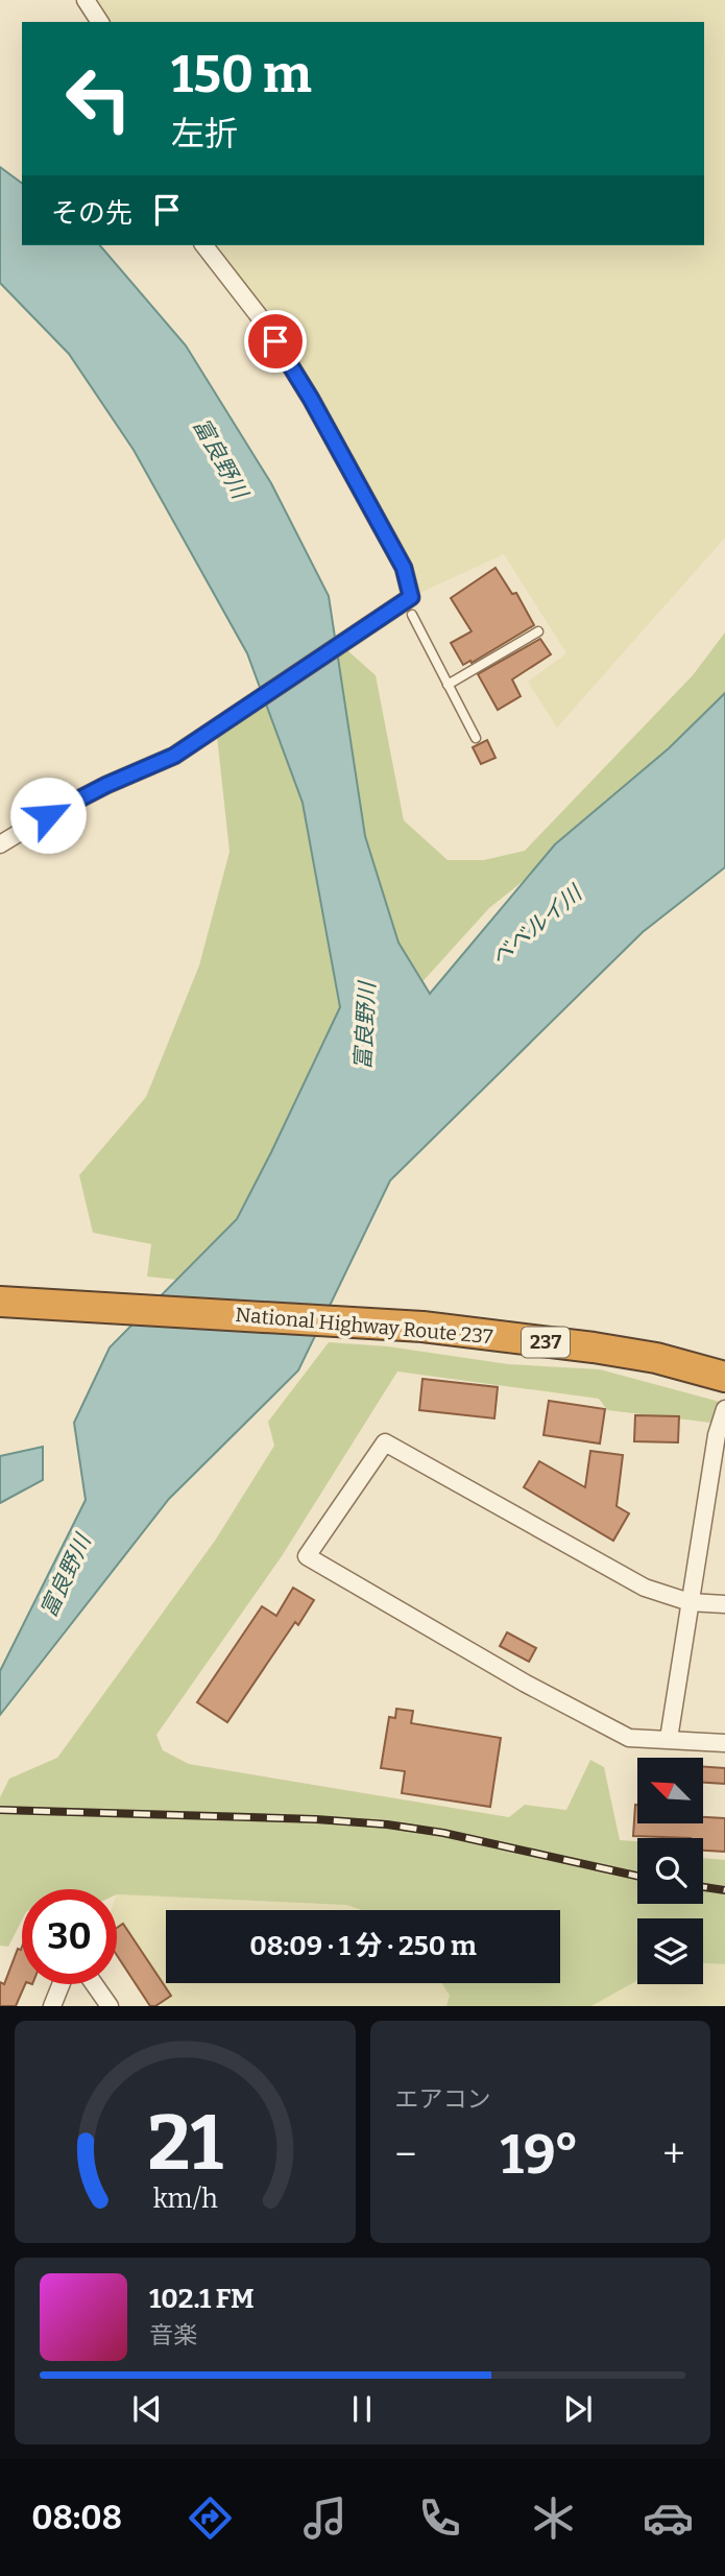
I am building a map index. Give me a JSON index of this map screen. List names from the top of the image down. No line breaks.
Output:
{"streets":{"highway":["National Highway Route 237","237"]},"water":["富良野川","ベベルイ川"],"north":"top left","page":{"turn":["150 m","左折"],"then":"その先","limit":"30","trip":"08:09 · 1 分 · 250 m","tile":"エアコン","heat":["−","19°","+"],"song":["102.1 FM","音楽"],"tabs":"08:08","gauge":["21","km/h"]}}
